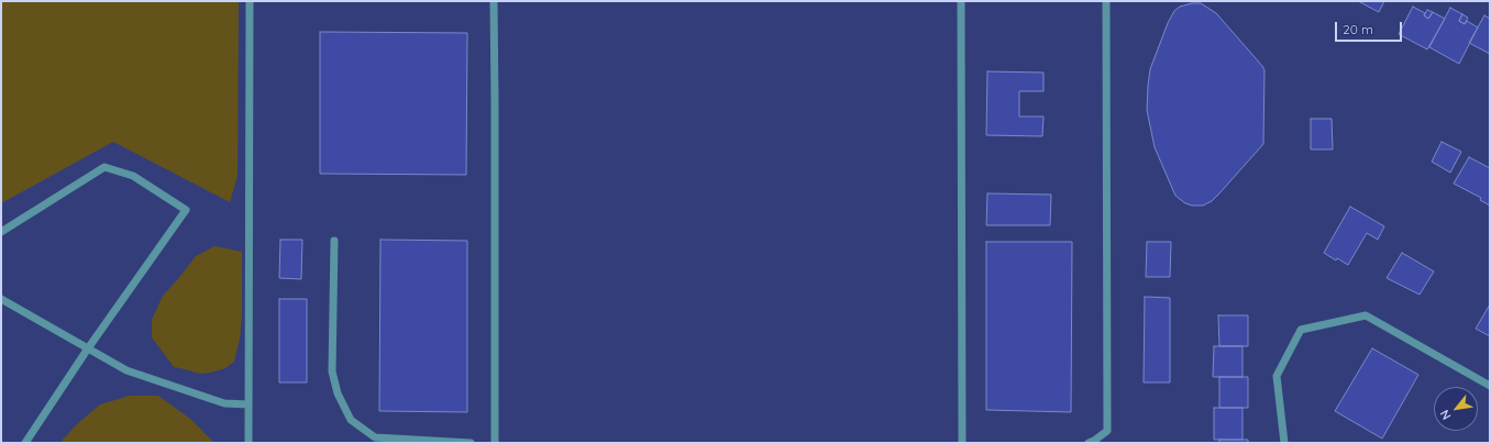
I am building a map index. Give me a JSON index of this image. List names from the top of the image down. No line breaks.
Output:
{"scale_bar":"20 m","north":"bottom left"}
